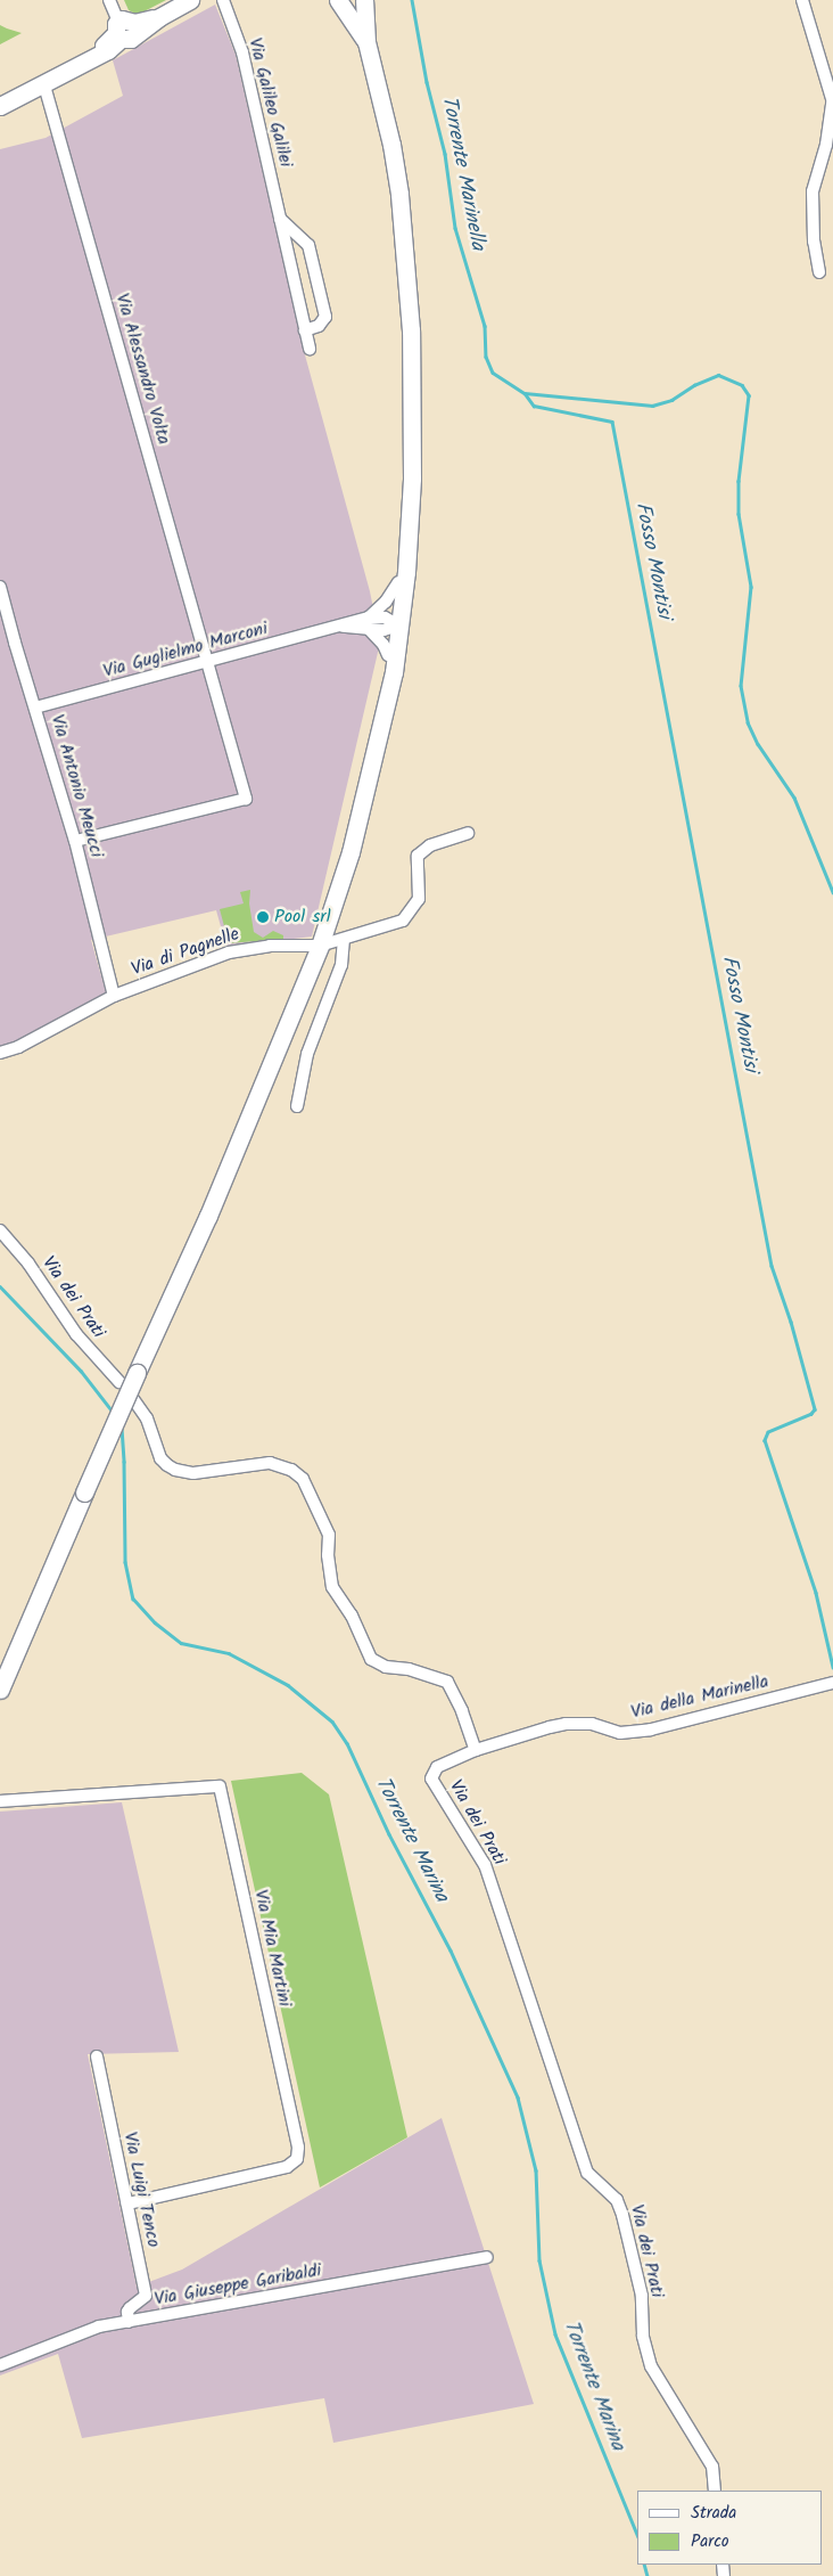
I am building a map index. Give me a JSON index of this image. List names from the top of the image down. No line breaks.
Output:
{"streets":{"street":["Via Galileo Galilei","Via Alessandro Volta","Via Guglielmo Marconi","Via Antonio Meucci","Via di Pagnelle","Via dei Prati","Via della Marinella","Via Mia Martini","Via Luigi Tenco","Via Giuseppe Garibaldi"]},"crossings":[["Via Alessandro Volta","Via Guglielmo Marconi"],["Via Alessandro Volta","Via Antonio Meucci"],["Via Guglielmo Marconi","Via Antonio Meucci"],["Via Antonio Meucci","Via di Pagnelle"],["Via dei Prati","Via della Marinella"],["Via Mia Martini","Via Luigi Tenco"],["Via Luigi Tenco","Via Giuseppe Garibaldi"]],"water":["Torrente Marinella","Fosso Montisi","Torrente Marina"],"places":["Pool srl"],"legend":["Strada","Parco"]}
